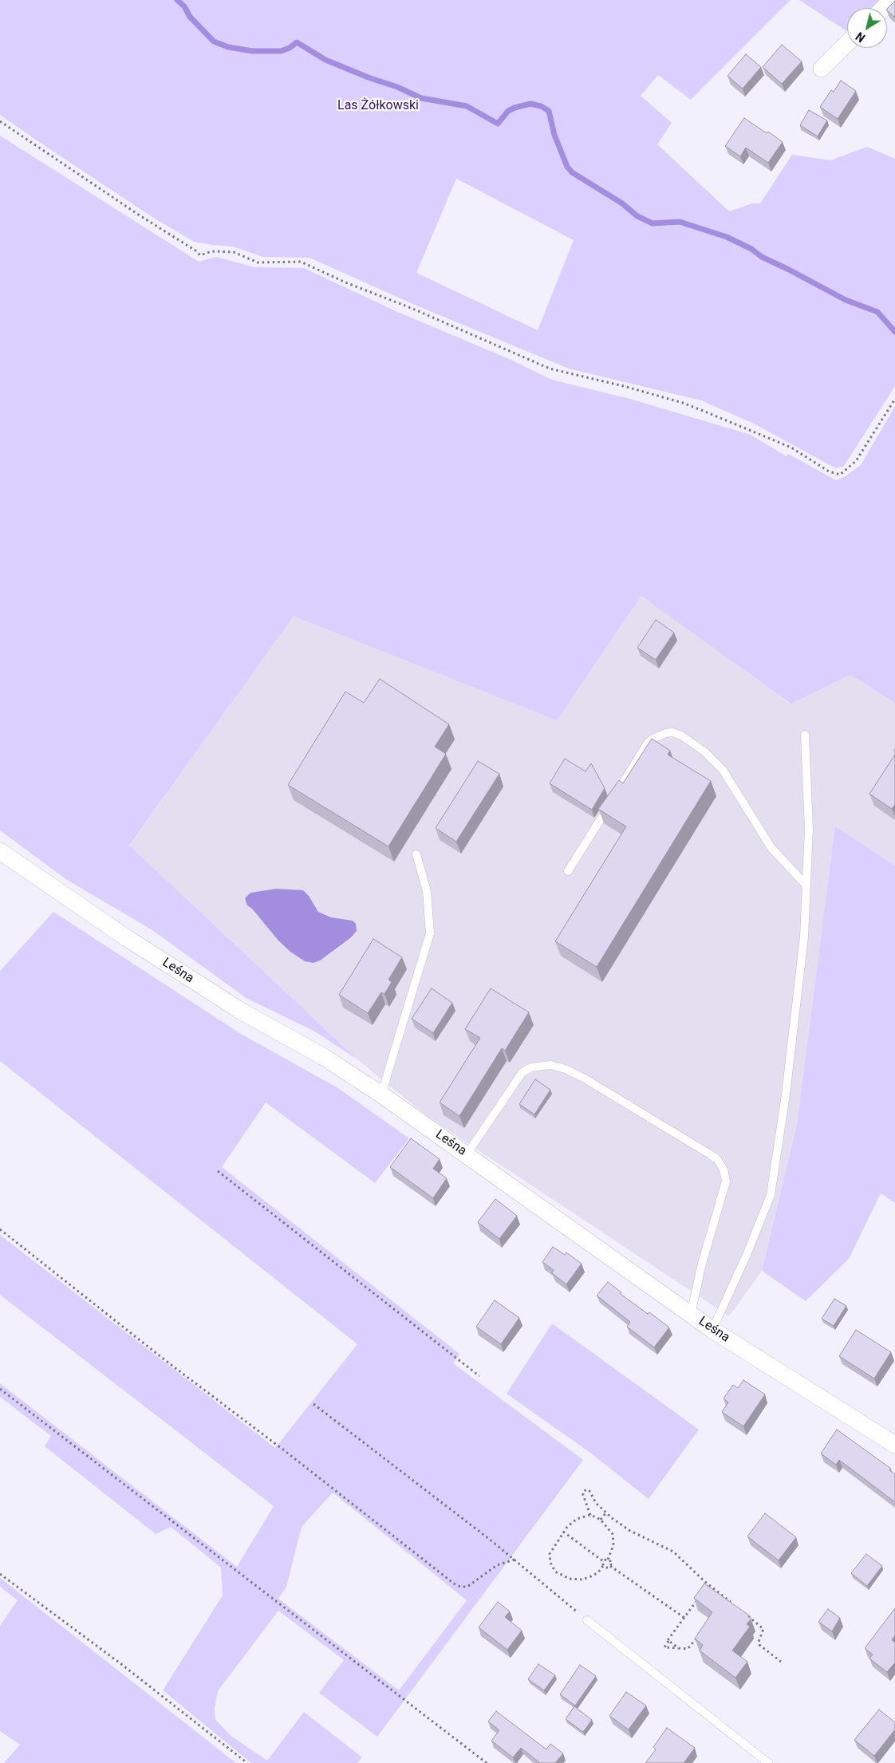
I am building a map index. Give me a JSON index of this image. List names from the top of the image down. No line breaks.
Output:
{"streets":{"street":["Leśna"]},"parks":["Las Żółkowski"],"north":"bottom left"}
